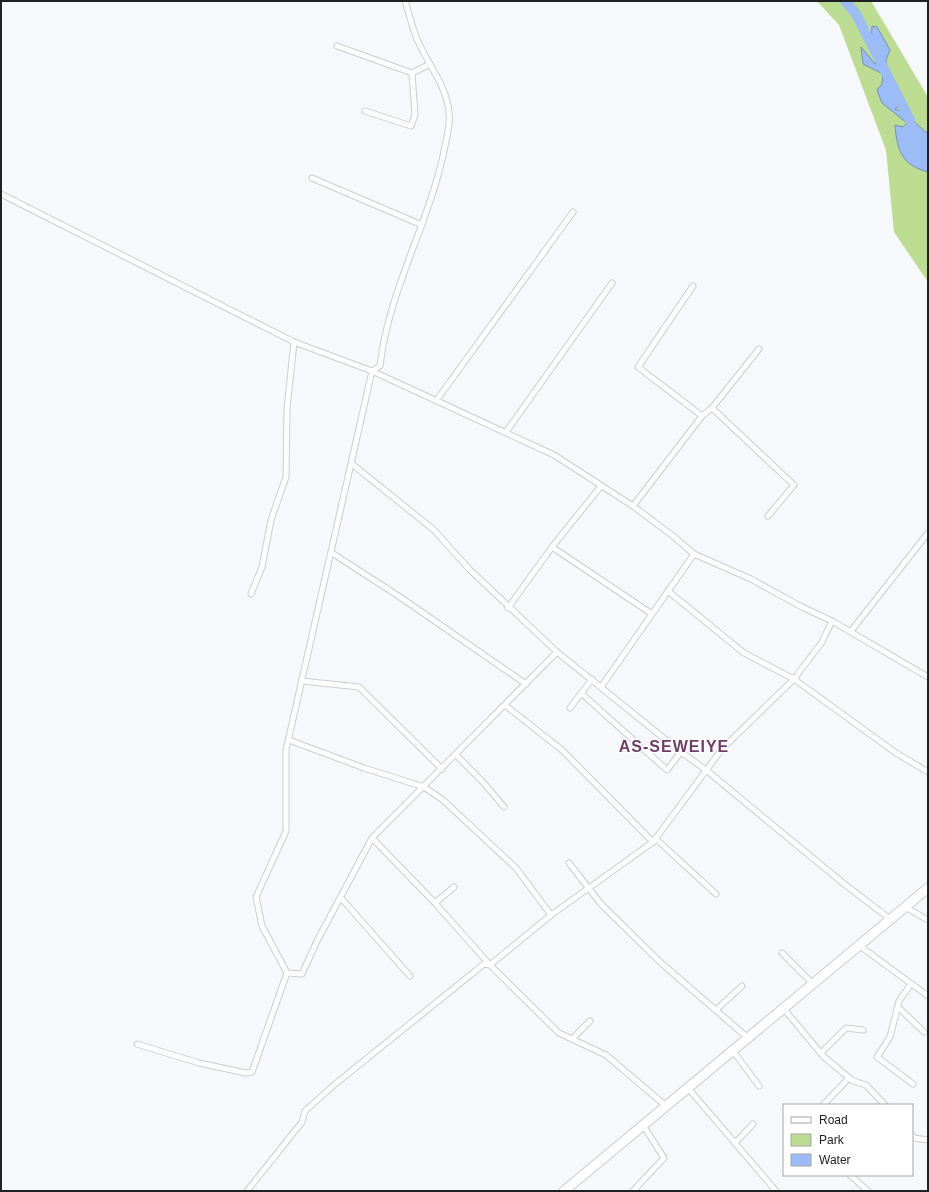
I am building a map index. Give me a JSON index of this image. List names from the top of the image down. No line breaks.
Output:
{"districts":["AS-SEWEIYE"],"legend":["Road","Park","Water"]}
